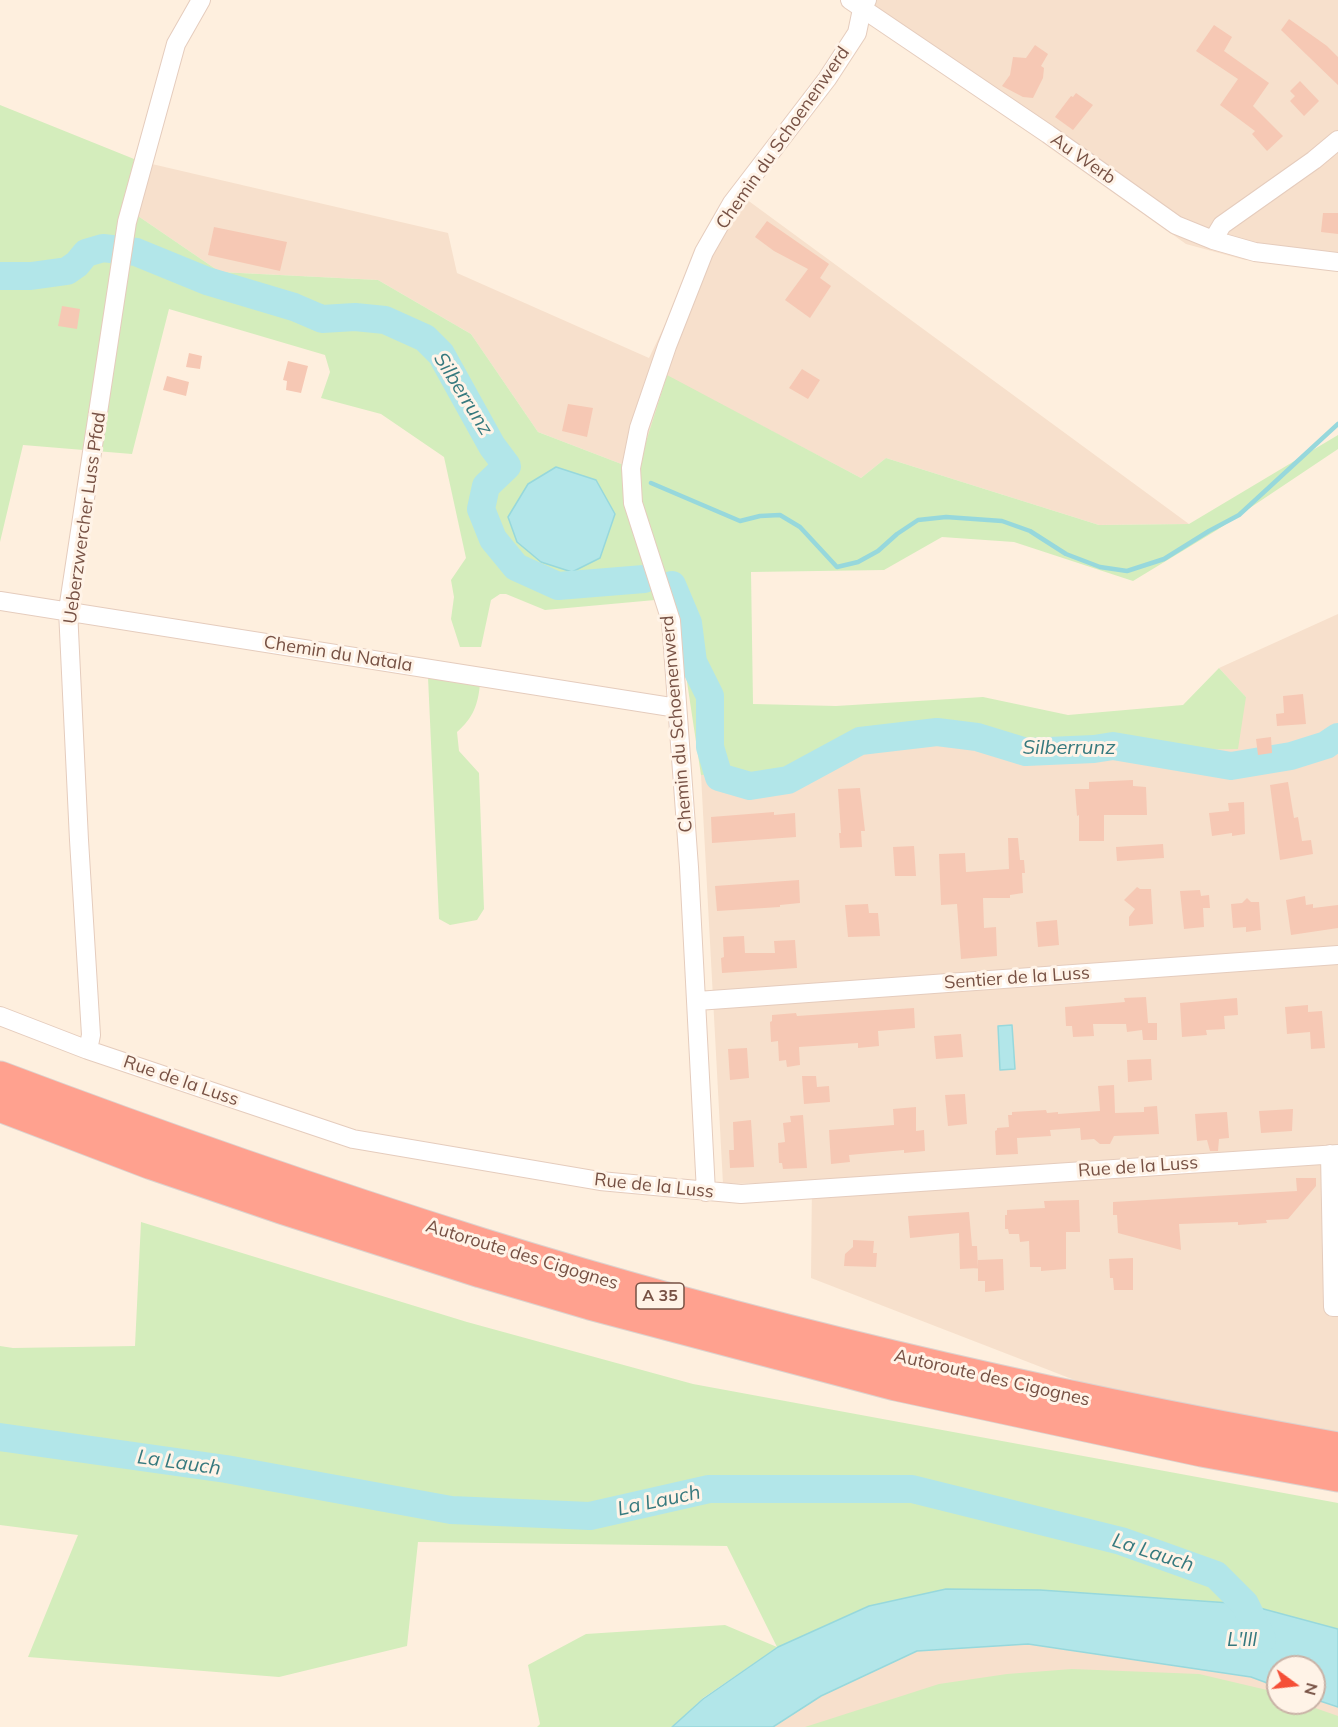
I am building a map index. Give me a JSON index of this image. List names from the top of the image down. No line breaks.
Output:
{"streets":{"highway":["Autoroute des Cigognes","A 35"],"street":["Chemin du Schoenenwerd","Au Werb","Ueberzwercher Luss Pfad","Chemin du Natala","Sentier de la Luss","Rue de la Luss"]},"crossings":[["Chemin du Schoenenwerd","Au Werb"],["Chemin du Schoenenwerd","Chemin du Natala"],["Chemin du Schoenenwerd","Sentier de la Luss"],["Chemin du Schoenenwerd","Rue de la Luss"],["Ueberzwercher Luss Pfad","Chemin du Natala"],["Ueberzwercher Luss Pfad","Rue de la Luss"]],"water":["Silberrunz","La Lauch","L'Ill"],"north":"right"}
